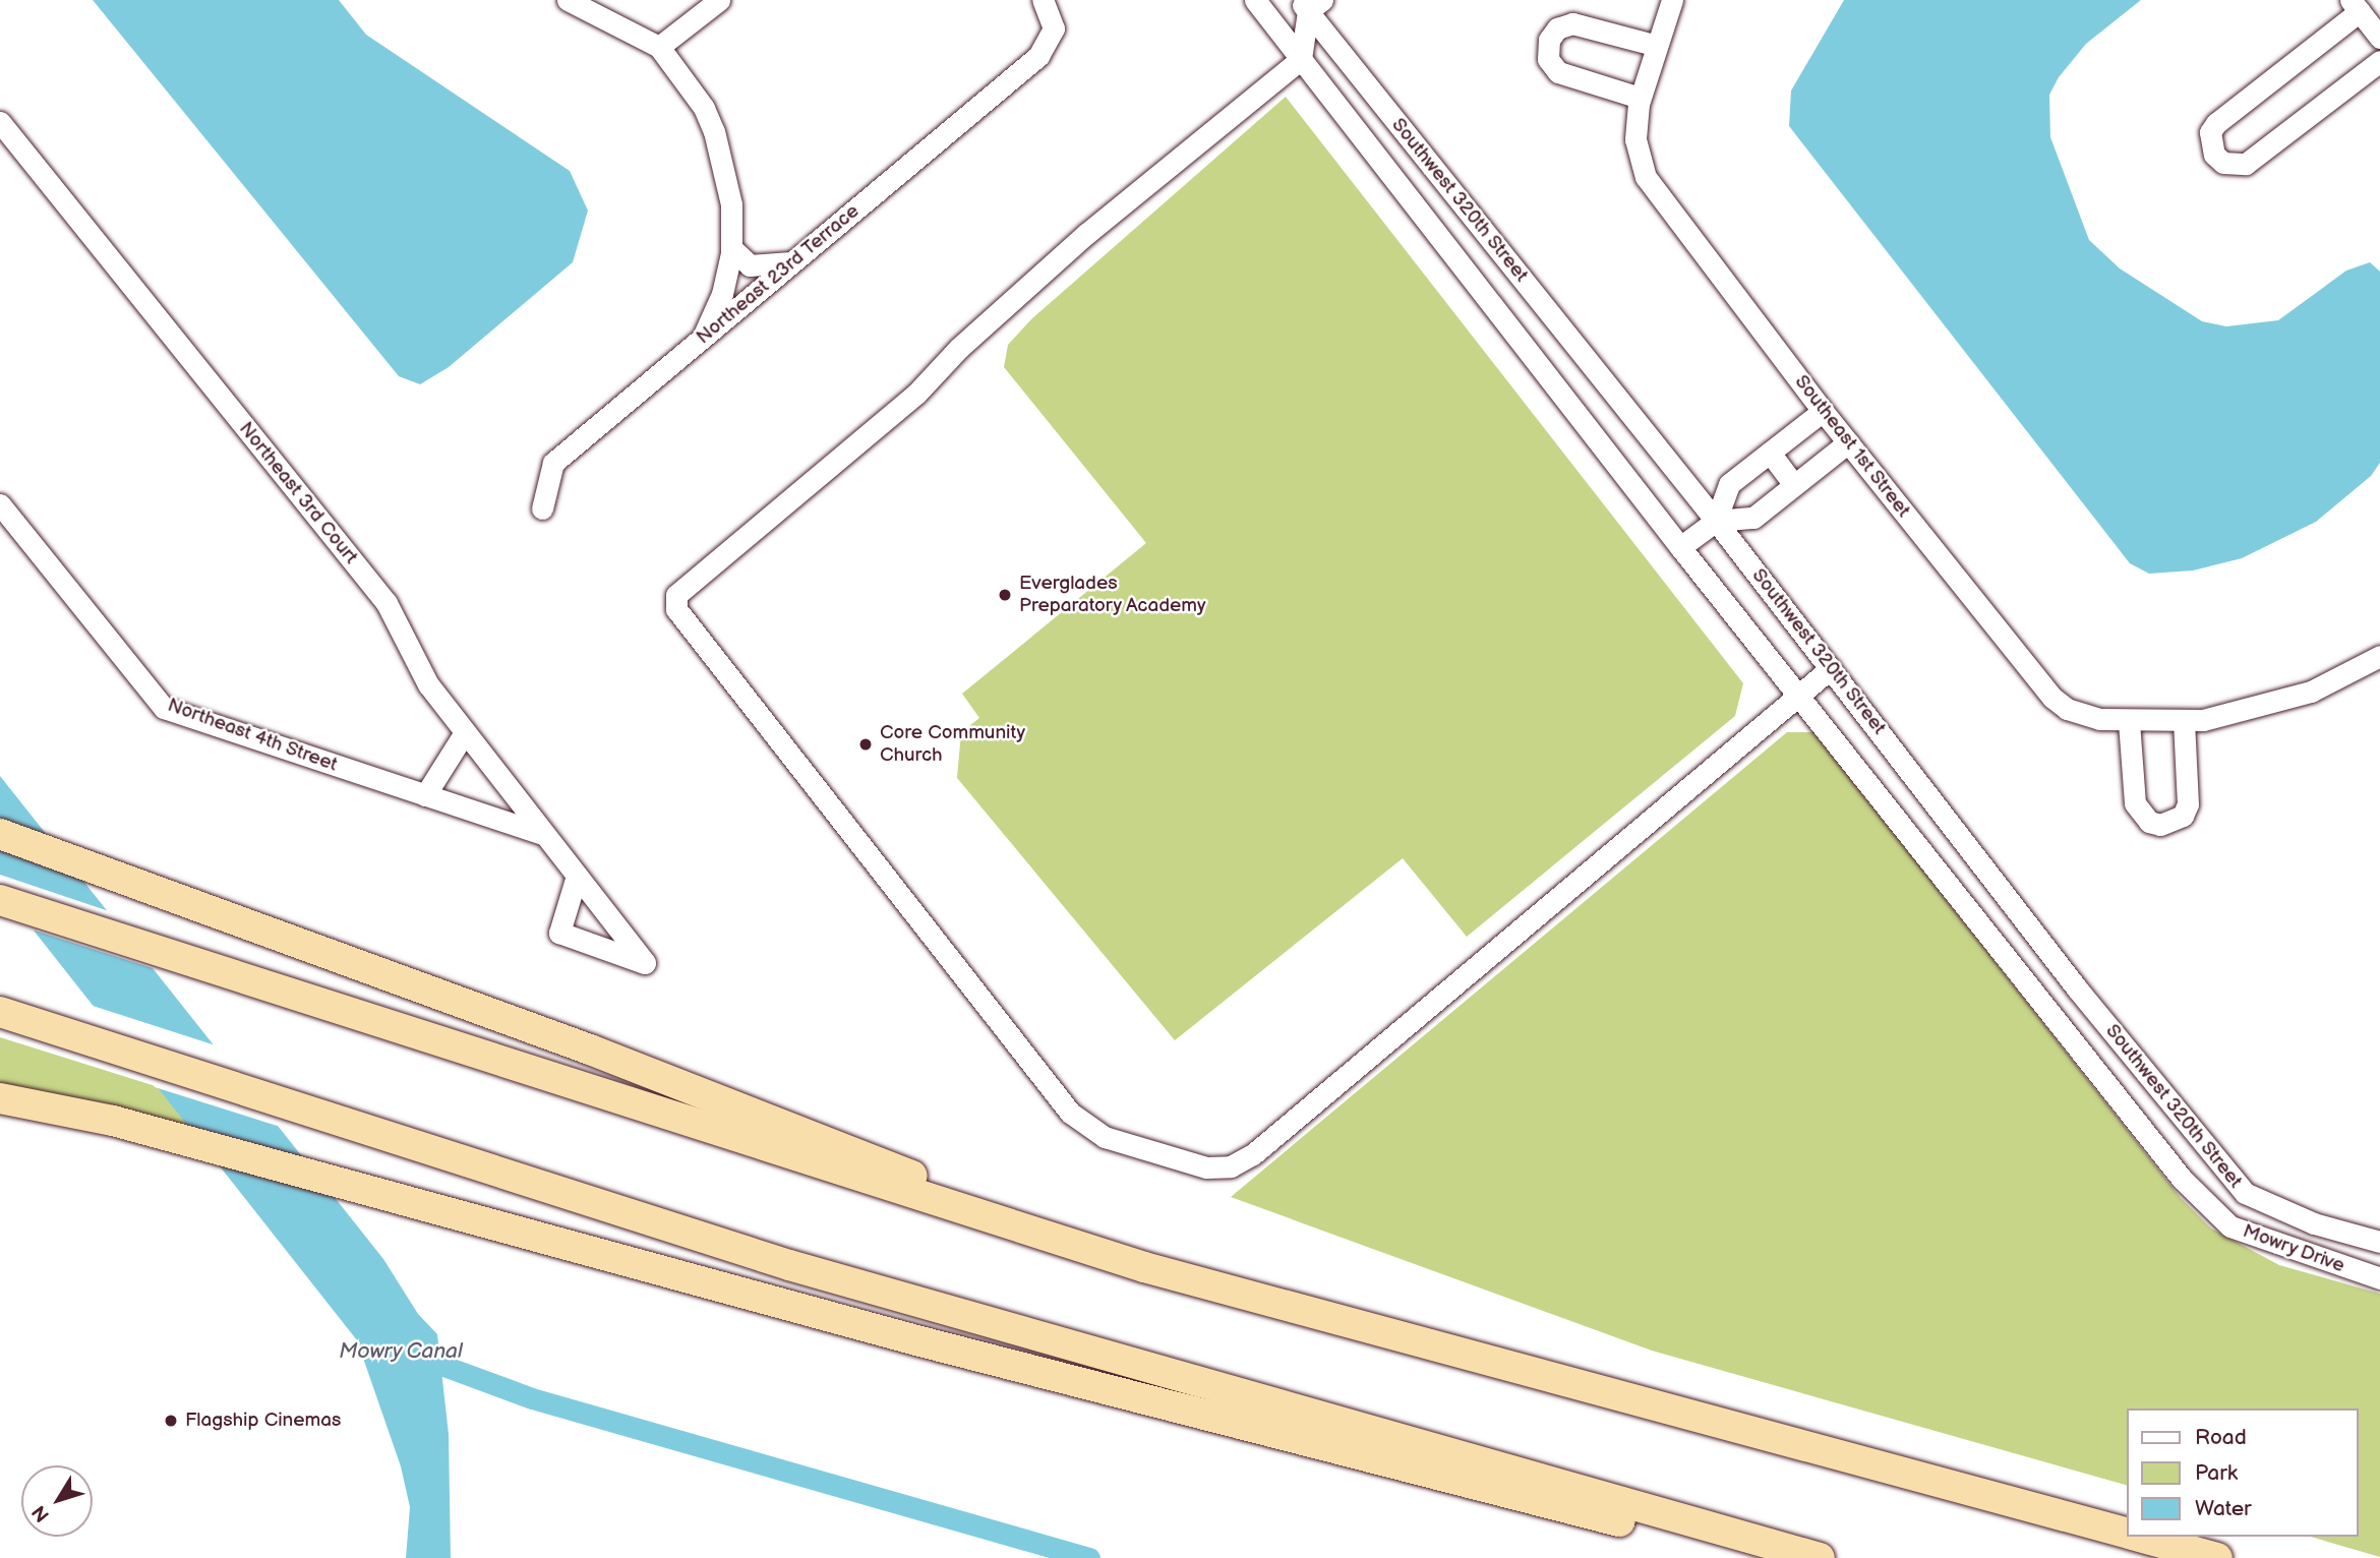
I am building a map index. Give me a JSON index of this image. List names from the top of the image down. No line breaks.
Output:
{"streets":{"street":["Southwest 320th Street","Northeast 23rd Terrace","Southeast 1st Street","Northeast 3rd Court","Northeast 4th Street","Mowry Drive"]},"crossings":[["Southwest 320th Street","Mowry Drive"],["Northeast 3rd Court","Northeast 4th Street"]],"water":["Mowry Canal"],"places":["Everglades Preparatory Academy","Core Community Church","Flagship Cinemas"],"legend":["Road","Park","Water"],"north":"bottom left"}
